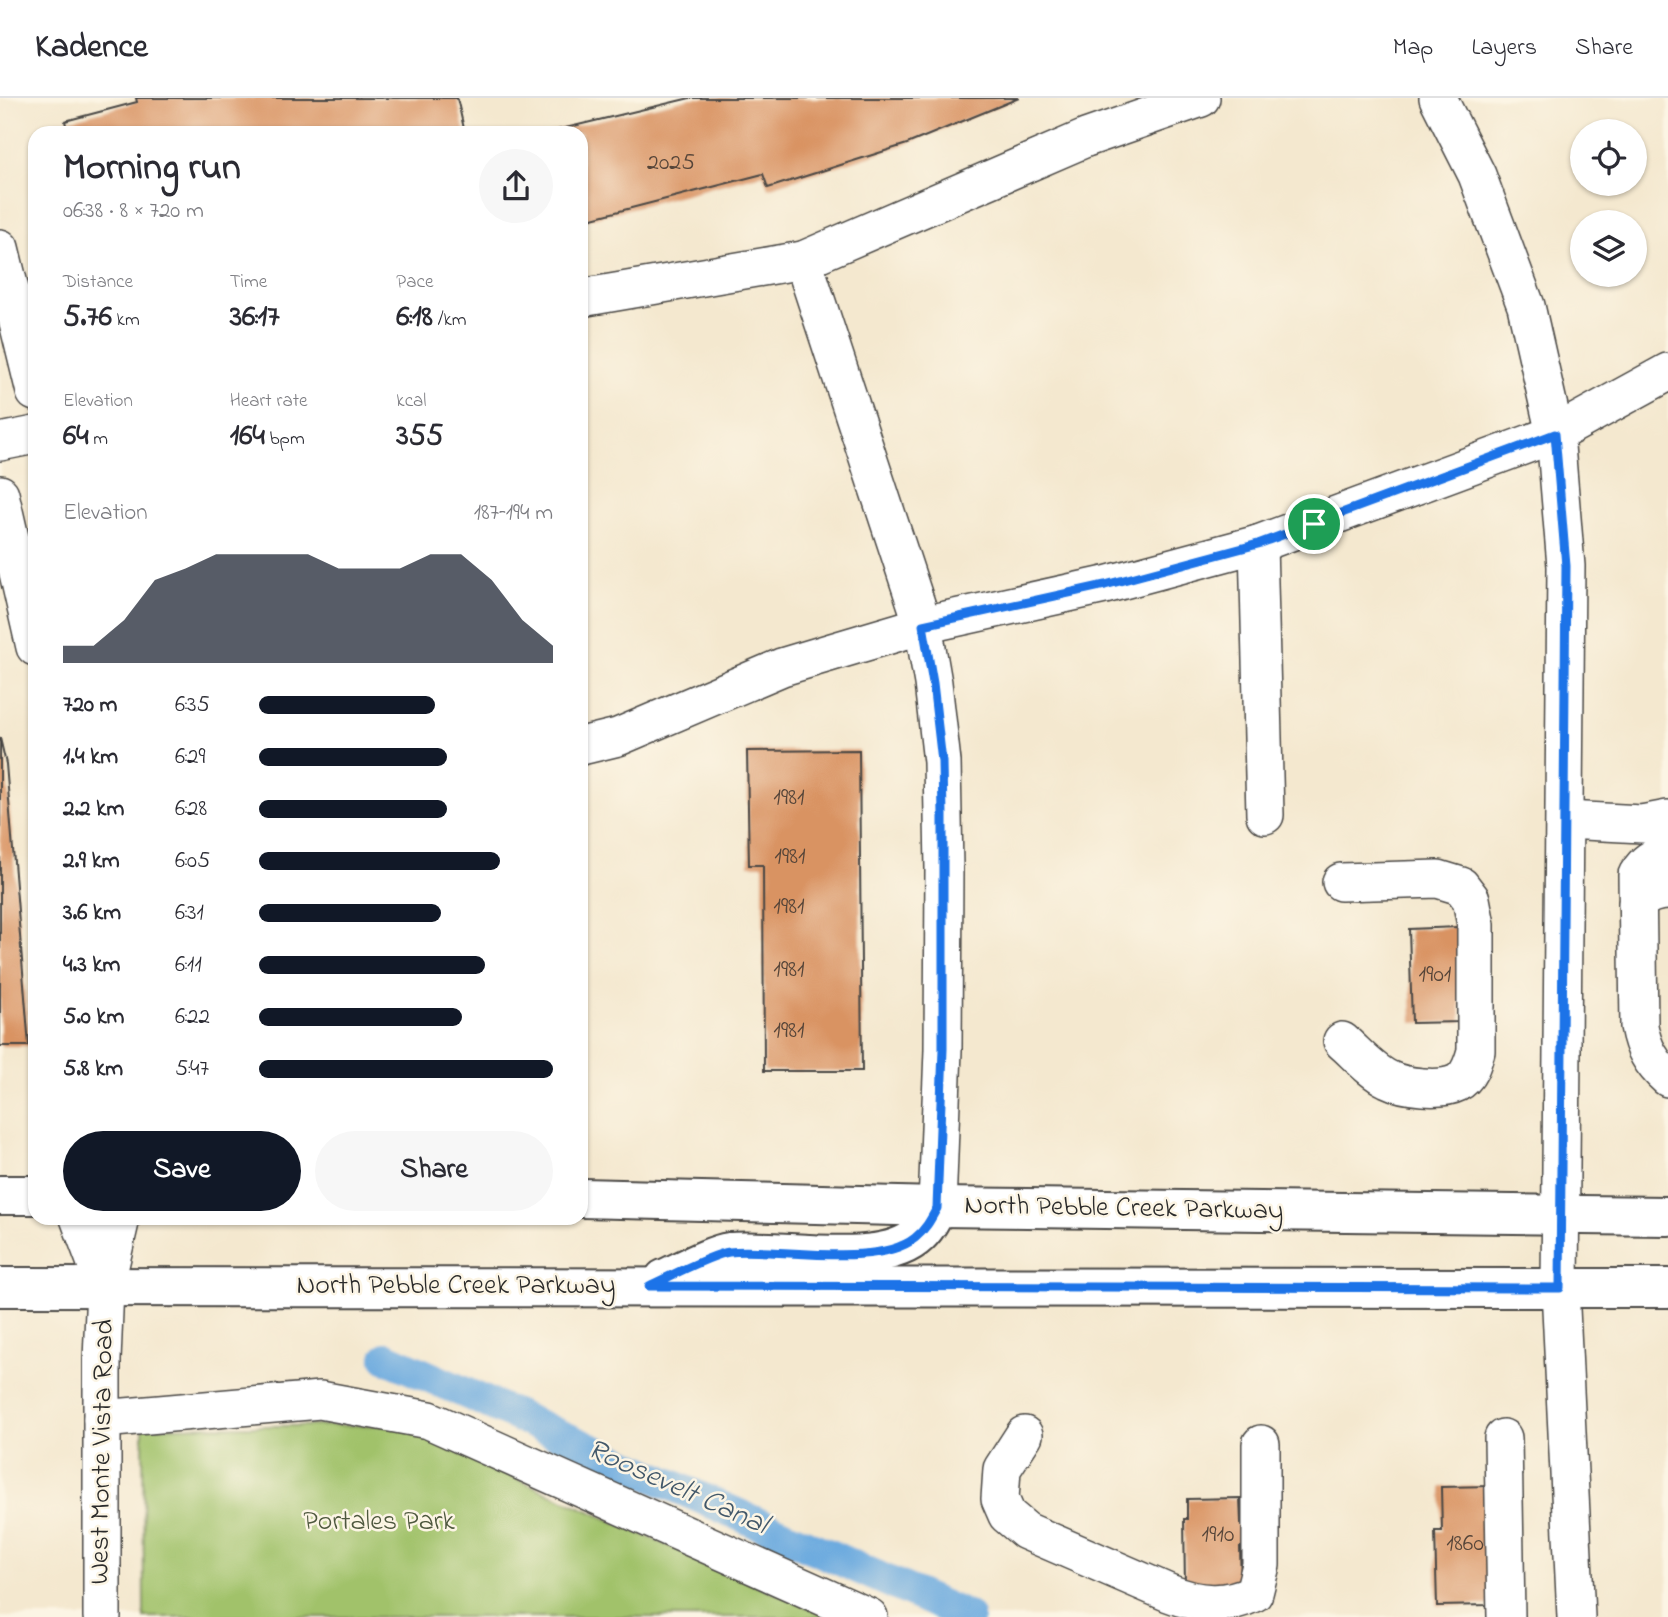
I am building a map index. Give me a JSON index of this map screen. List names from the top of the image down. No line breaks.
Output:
{"streets":{"main road":["North Pebble Creek Parkway"],"street":["West Monte Vista Road"]},"crossings":[["North Pebble Creek Parkway","West Monte Vista Road"]],"water":["Roosevelt Canal"],"parks":["Portales Park"],"house_numbers":["2025","1981","1981","1981","1981","1901","1981","1910","1860"],"page":{"header":"Kadence","nav":["Map","Layers","Share"],"heading":["Morning run","06:38 · 8 × 720 m"],"stats":[["Distance","5.76 km"],["Time","36:17"],["Pace","6:18 /km"],["Elevation","64 m"],["Heart rate","164 bpm"],["kcal","355"]],"chart":["Elevation","187–194 m"],"list":[{"name":"720 m","note":"6:35"},{"name":"1.4 km","note":"6:29"},{"name":"2.2 km","note":"6:28"},{"name":"2.9 km","note":"6:05"},{"name":"3.6 km","note":"6:31"},{"name":"4.3 km","note":"6:11"},{"name":"5.0 km","note":"6:22"},{"name":"5.8 km","note":"5:47"}],"buttons":["Save","Share"]}}
